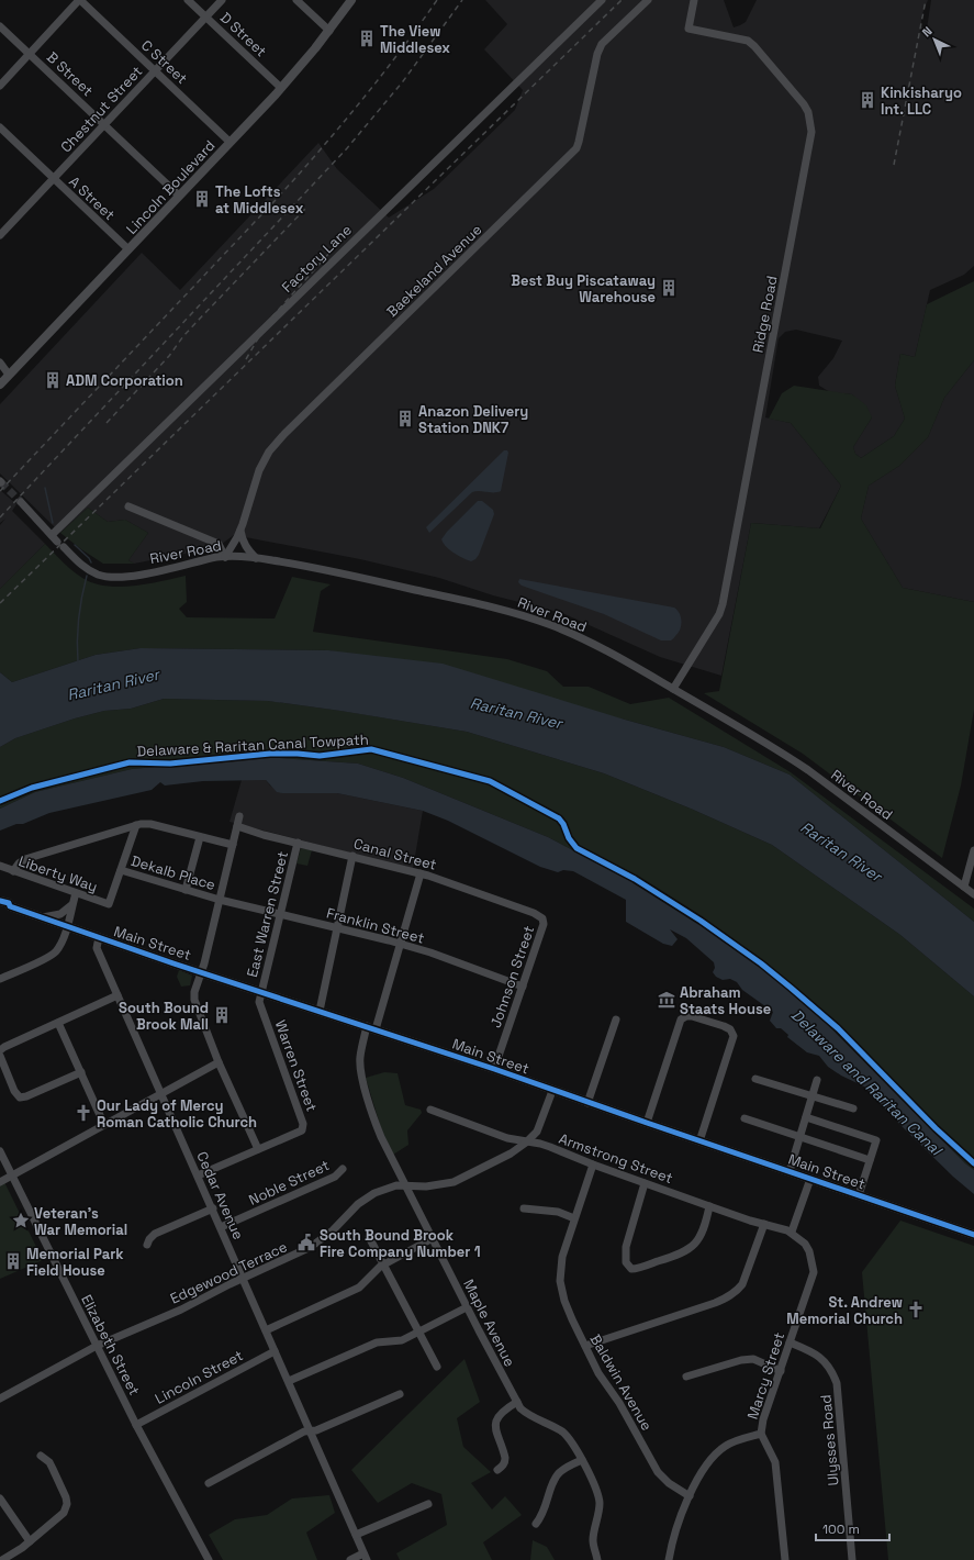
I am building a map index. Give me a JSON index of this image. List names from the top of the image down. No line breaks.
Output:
{"streets":{"main road":["Lincoln Boulevard","Main Street"],"street":["D Street","C Street","B Street","Chestnut Street","A Street","Factory Lane","Baekeland Avenue","Ridge Road","River Road","Canal Street","Dekalb Place","Liberty Way","East Warren Street","Franklin Street","Johnson Street","Warren Street","Armstrong Street","Noble Street","Cedar Avenue","Edgewood Terrace","Maple Avenue","Elizabeth Street","Marcy Street","Lincoln Street","Baldwin Avenue","Ulysses Road"],"cycle path":["Delaware & Raritan Canal Towpath"]},"crossings":[["D Street","Chestnut Street"],["D Street","Lincoln Boulevard"],["C Street","Chestnut Street"],["C Street","Lincoln Boulevard"],["B Street","Chestnut Street"],["B Street","Lincoln Boulevard"],["Chestnut Street","A Street"],["Lincoln Boulevard","A Street"],["Factory Lane","River Road"],["Baekeland Avenue","River Road"],["Ridge Road","River Road"],["Canal Street","East Warren Street"],["Canal Street","Johnson Street"],["Canal Street","Maple Avenue"],["Dekalb Place","Liberty Way"],["Dekalb Place","Franklin Street"],["East Warren Street","Franklin Street"],["East Warren Street","Main Street"],["East Warren Street","Warren Street"],["Franklin Street","Johnson Street"],["Franklin Street","Maple Avenue"],["Main Street","Johnson Street"],["Main Street","Warren Street"],["Main Street","Cedar Avenue"],["Main Street","Edgewood Terrace"],["Main Street","Maple Avenue"],["Armstrong Street","Edgewood Terrace"],["Armstrong Street","Marcy Street"],["Armstrong Street","Baldwin Avenue"],["Noble Street","Cedar Avenue"],["Cedar Avenue","Edgewood Terrace"],["Cedar Avenue","Lincoln Street"],["Edgewood Terrace","Maple Avenue"],["Edgewood Terrace","Elizabeth Street"],["Elizabeth Street","Lincoln Street"],["Marcy Street","Baldwin Avenue"],["Marcy Street","Ulysses Road"]],"water":["Raritan River","Delaware and Raritan Canal"],"places":{"building":["The View Middlesex","Kinkisharyo Int. LLC","The Lofts at Middlesex","Best Buy Piscataway Warehouse","ADM Corporation","Anazon Delivery Station DNK7","South Bound Brook Mall","Memorial Park Field House"],"museum":["Abraham Staats House"],"church":["Our Lady of Mercy Roman Catholic Church","St. Andrew Memorial Church"],"place":["Veteran's War Memorial"],"public building":["South Bound Brook Fire Company Number 1"]},"scale_bar":"100 m","north":"top left"}
